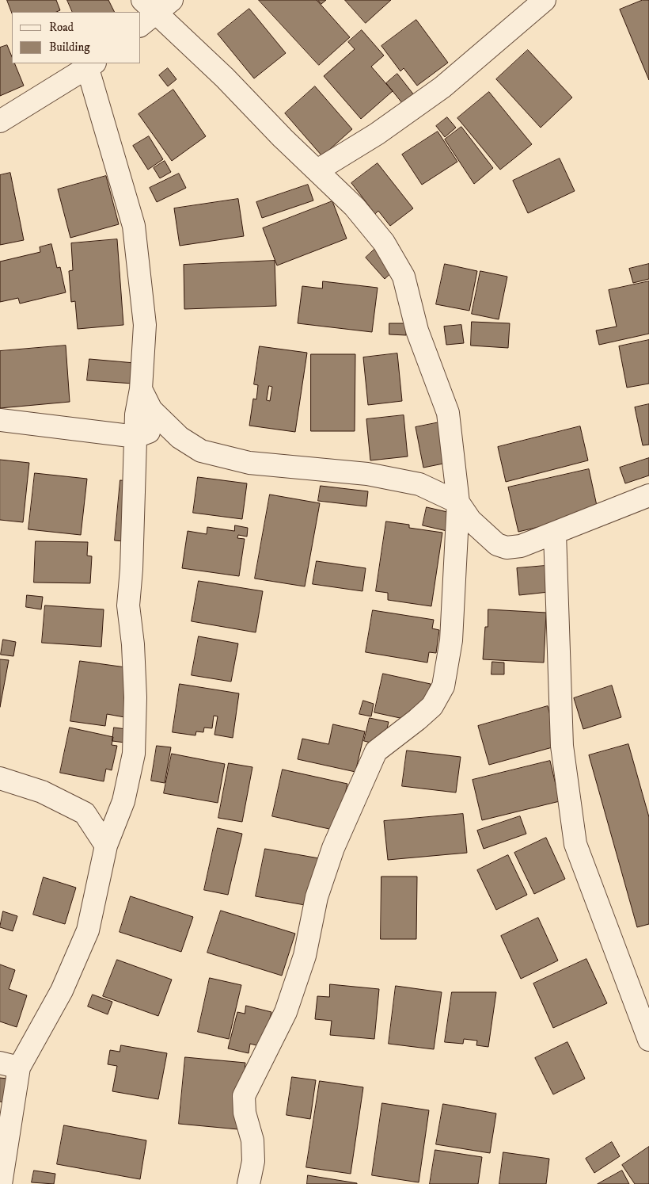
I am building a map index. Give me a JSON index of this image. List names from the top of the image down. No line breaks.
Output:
{"legend":["Road","Building"]}
